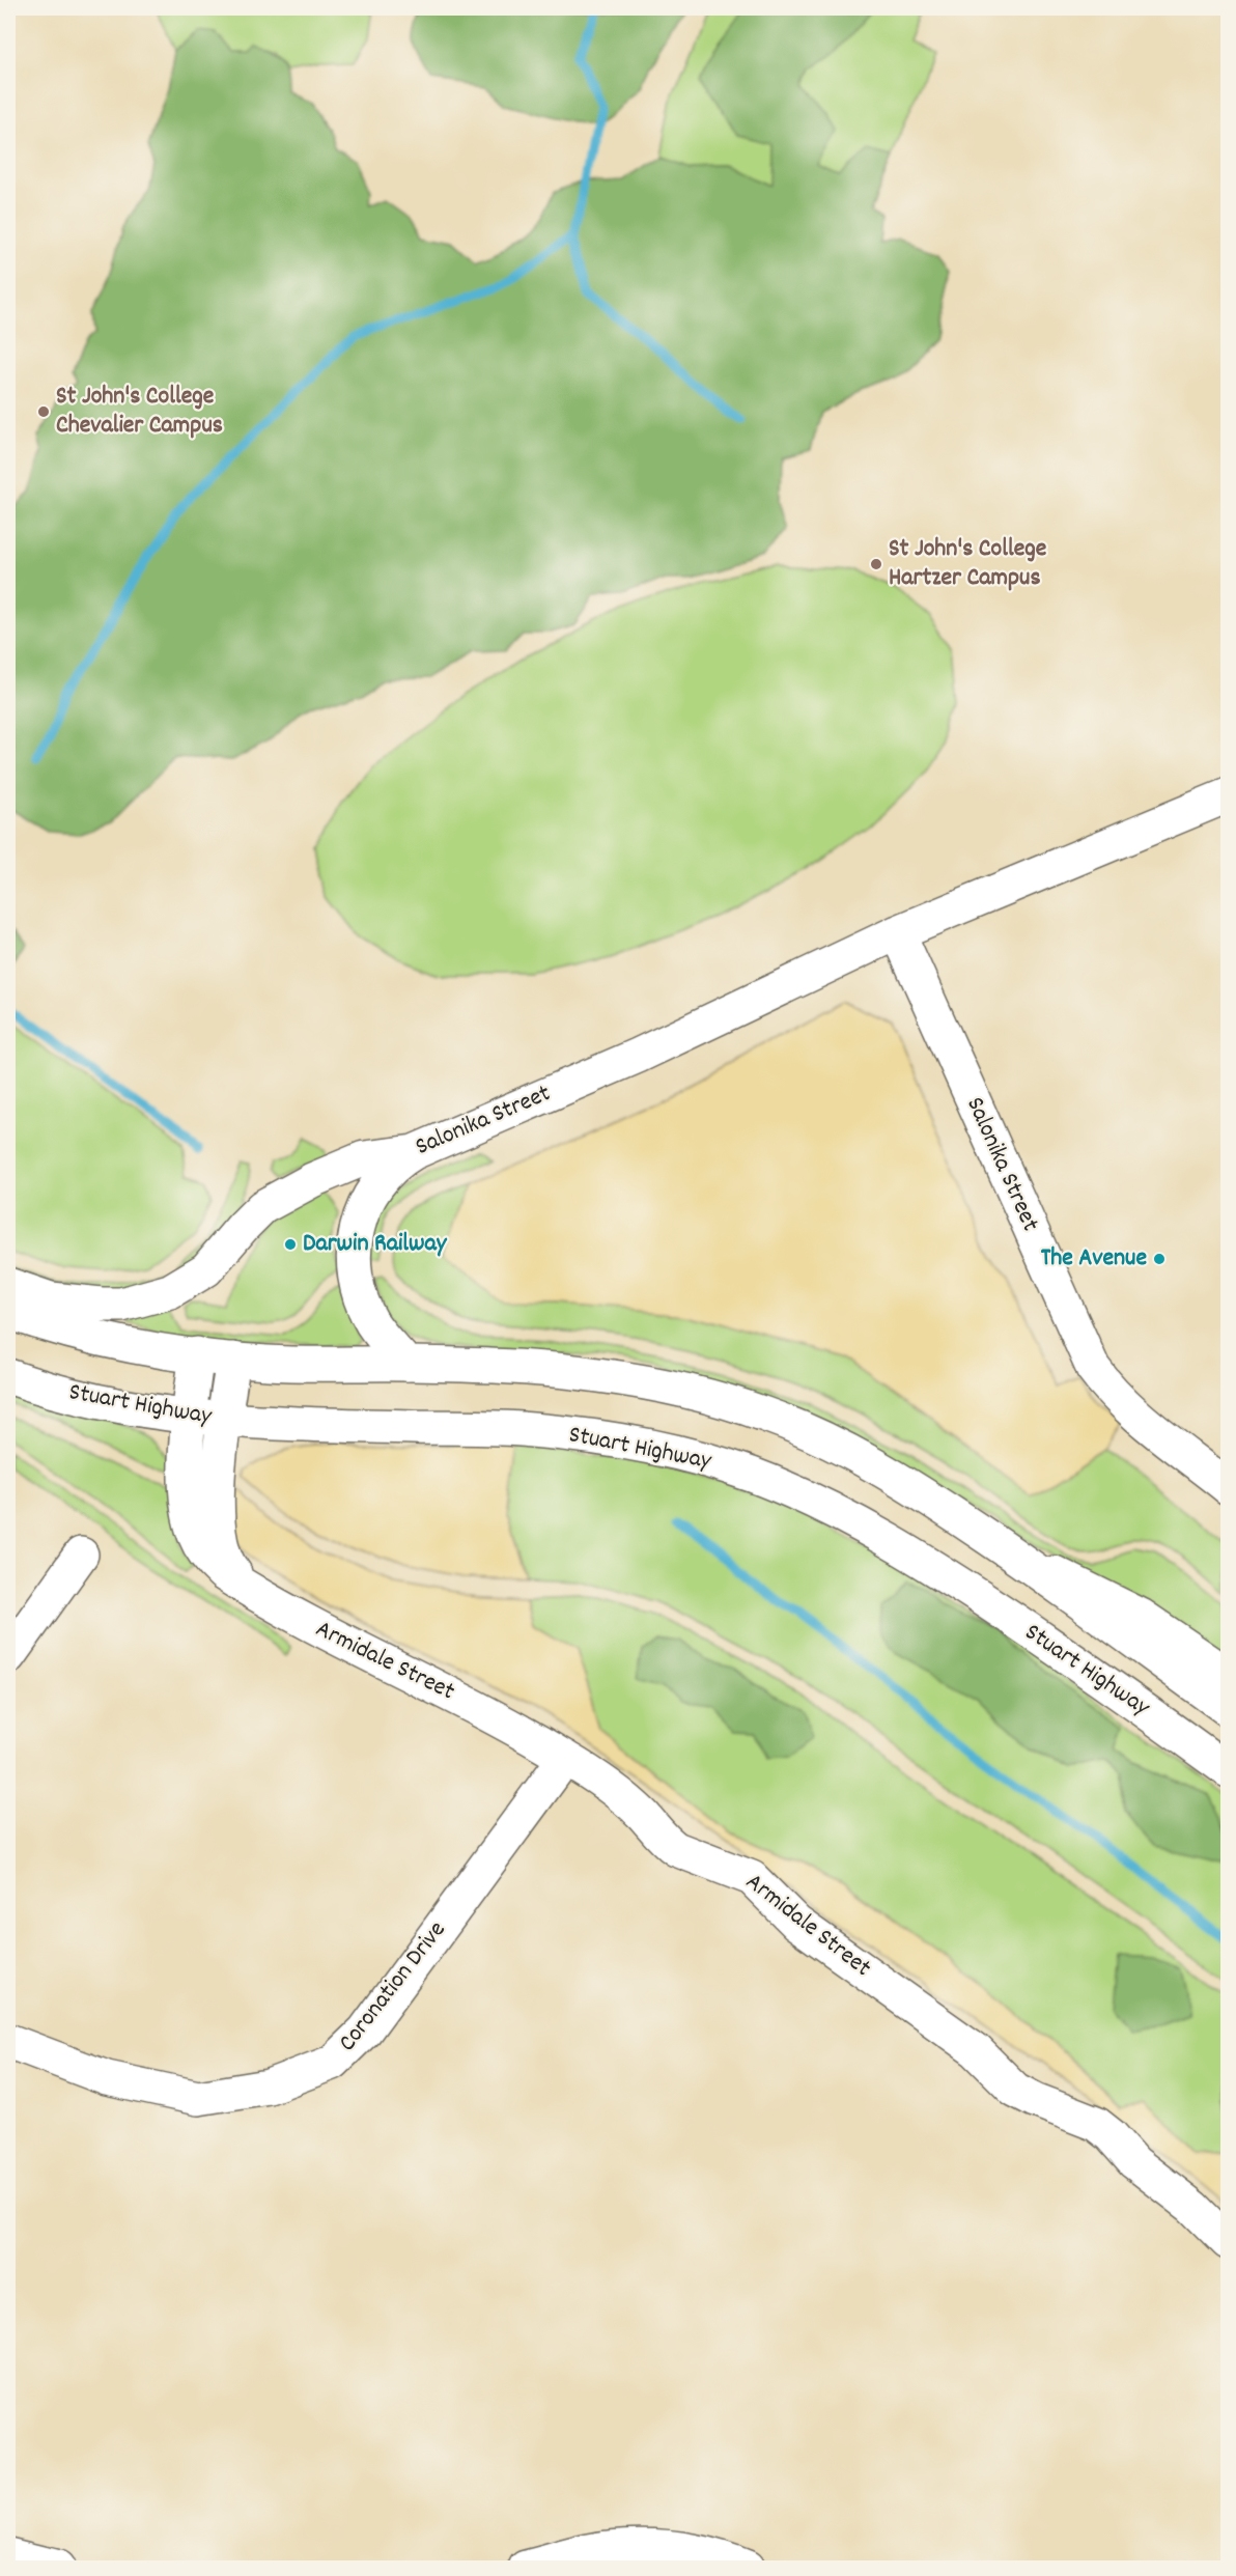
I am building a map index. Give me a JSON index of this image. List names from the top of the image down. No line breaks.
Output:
{"streets":{"main road":["Salonika Street","Stuart Highway","Armidale Street","Coronation Drive"]},"crossings":[["Stuart Highway","Armidale Street"],["Armidale Street","Coronation Drive"]],"places":["St John's College Chevalier Campus","St John's College Hartzer Campus","Darwin Railway","The Avenue"]}
